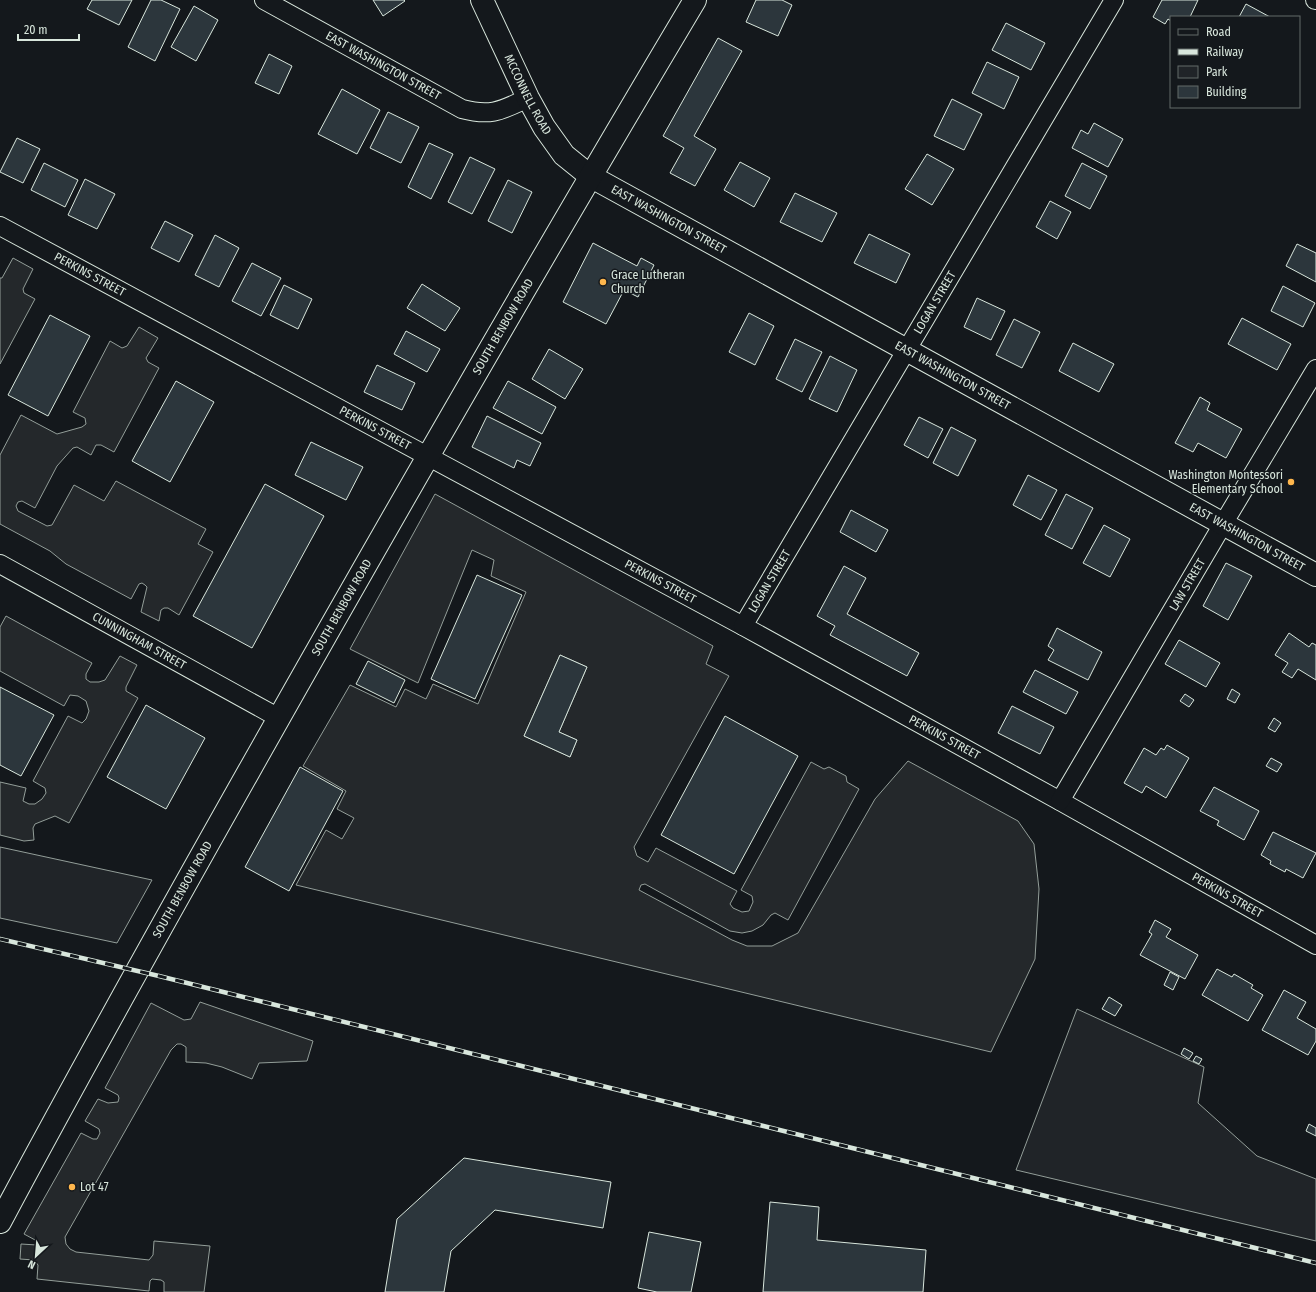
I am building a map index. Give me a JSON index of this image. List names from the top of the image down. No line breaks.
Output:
{"streets":{"street":["EAST WASHINGTON STREET","MCCONNELL ROAD","PERKINS STREET","LOGAN STREET","SOUTH BENBOW ROAD","LAW STREET","CUNNINGHAM STREET"]},"crossings":[["EAST WASHINGTON STREET","MCCONNELL ROAD"],["EAST WASHINGTON STREET","LOGAN STREET"],["EAST WASHINGTON STREET","SOUTH BENBOW ROAD"],["EAST WASHINGTON STREET","LAW STREET"],["MCCONNELL ROAD","SOUTH BENBOW ROAD"],["PERKINS STREET","LOGAN STREET"],["PERKINS STREET","SOUTH BENBOW ROAD"],["PERKINS STREET","LAW STREET"],["SOUTH BENBOW ROAD","CUNNINGHAM STREET"]],"places":["Grace Lutheran Church","Washington Montessori Elementary School","Lot 47"],"legend":["Road","Railway","Park","Building"],"scale_bar":"20 m","north":"bottom left"}
